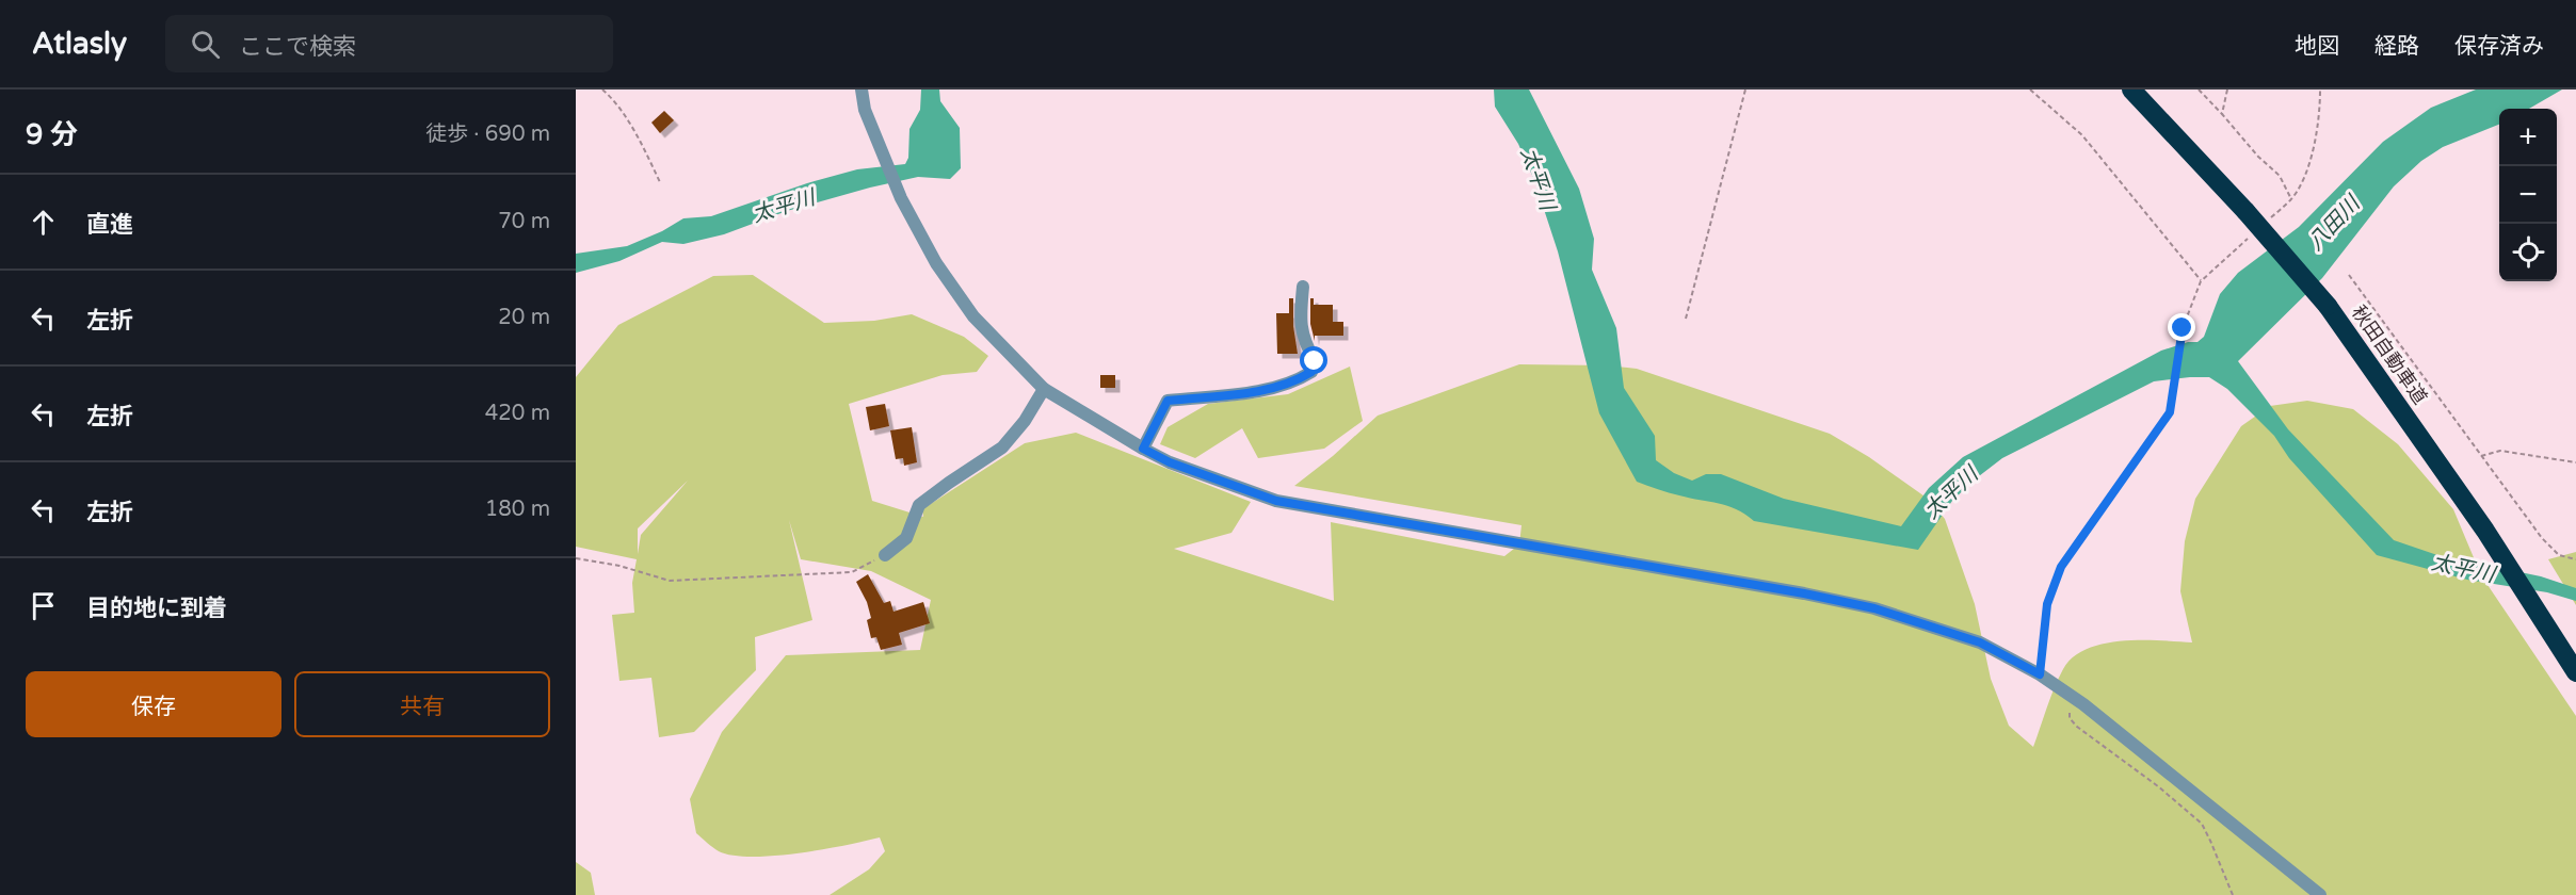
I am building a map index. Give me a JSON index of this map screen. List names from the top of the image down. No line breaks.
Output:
{"streets":{"highway":["秋田自動車道"]},"water":["太平川","八田川"],"page":{"header":"Atlasly","search":"ここで検索","nav":["地図","経路","保存済み"],"heading":["9 分","徒歩 · 690 m"],"map_buttons":["+","−"],"list":[["直進","70 m"],["左折","20 m"],["左折","420 m"],["左折","180 m"],"目的地に到着"],"buttons":["保存","共有"]}}
